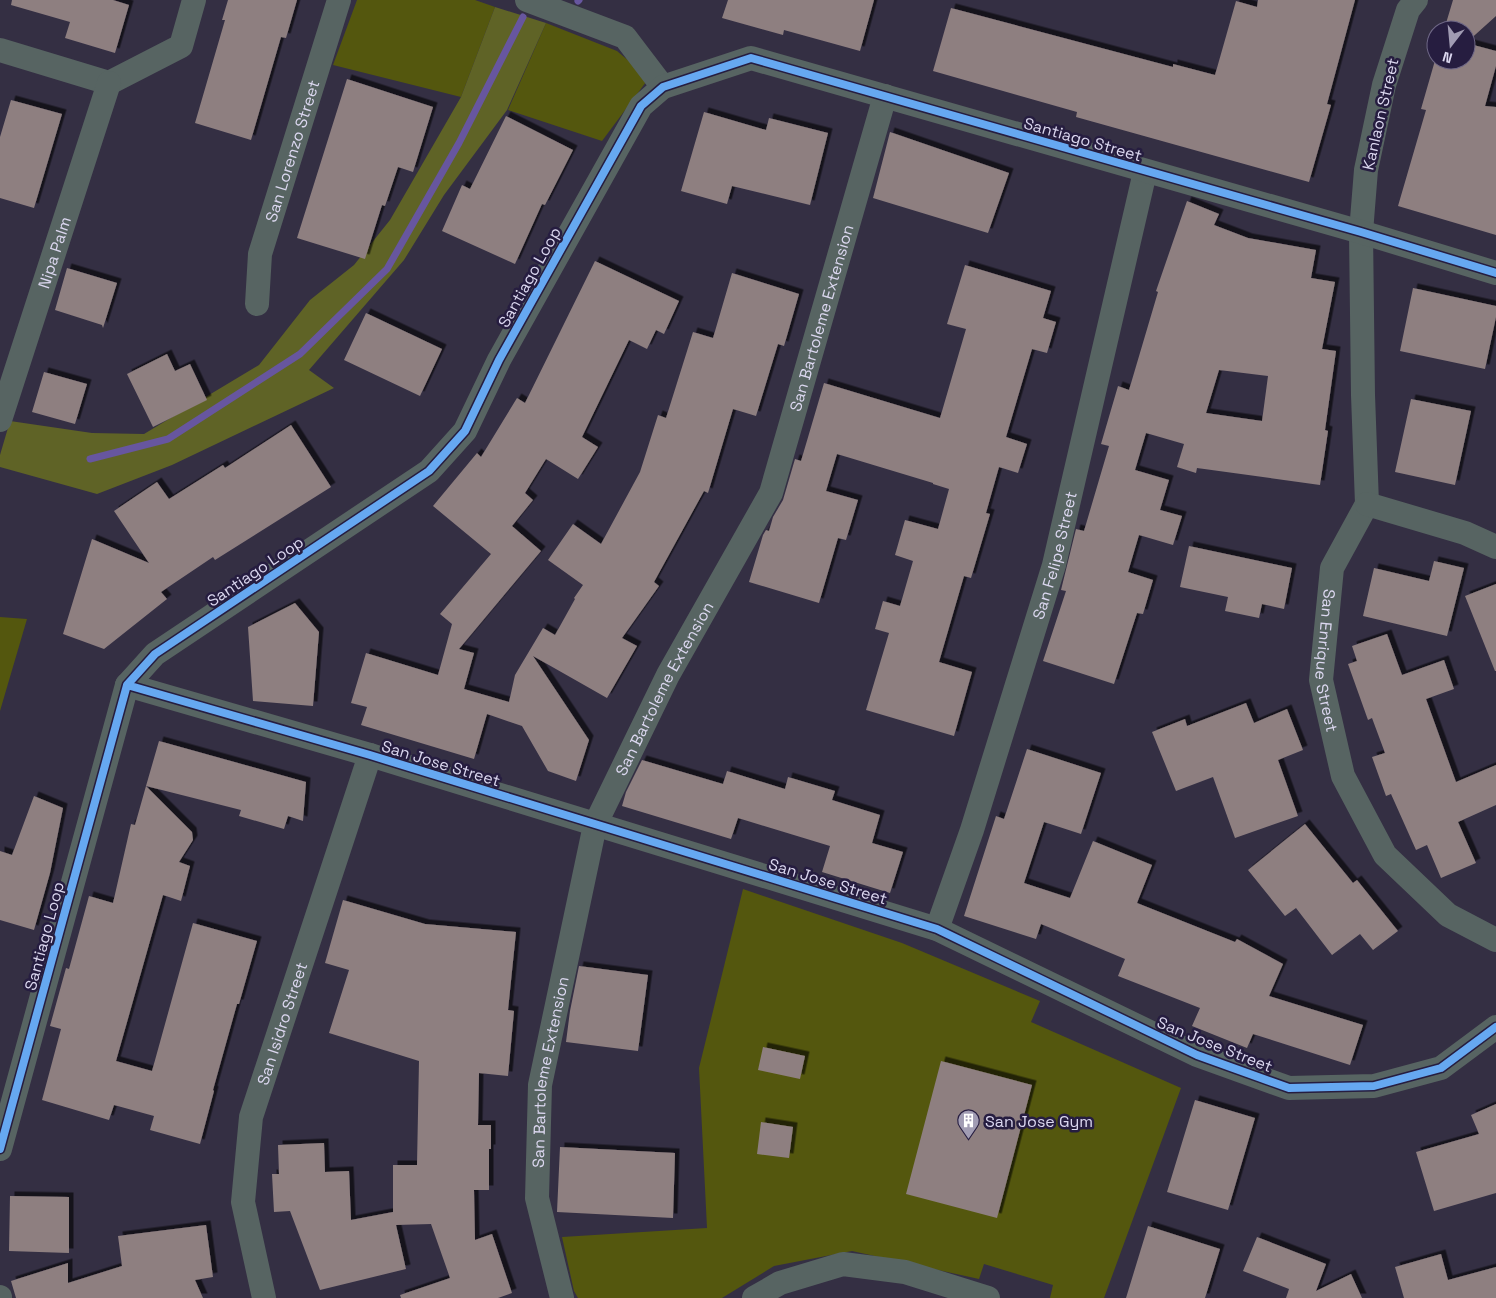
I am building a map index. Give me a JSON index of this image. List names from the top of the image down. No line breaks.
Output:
{"streets":{"street":["Kanlaon Street","Santiago Street","San Lorenzo Street","Nipa Palm","Santiago Loop","San Bartoleme Extension","San Felipe Street","San Enrique Street","San Jose Street","San Isidro Street"]},"crossings":[["Kanlaon Street","Santiago Street"],["Santiago Street","Santiago Loop"],["Santiago Street","San Bartoleme Extension"],["Santiago Street","San Felipe Street"],["Santiago Loop","San Jose Street"],["San Bartoleme Extension","San Jose Street"],["San Felipe Street","San Jose Street"],["San Jose Street","San Isidro Street"]],"places":{"building":["San Jose Gym"]},"north":"bottom"}
